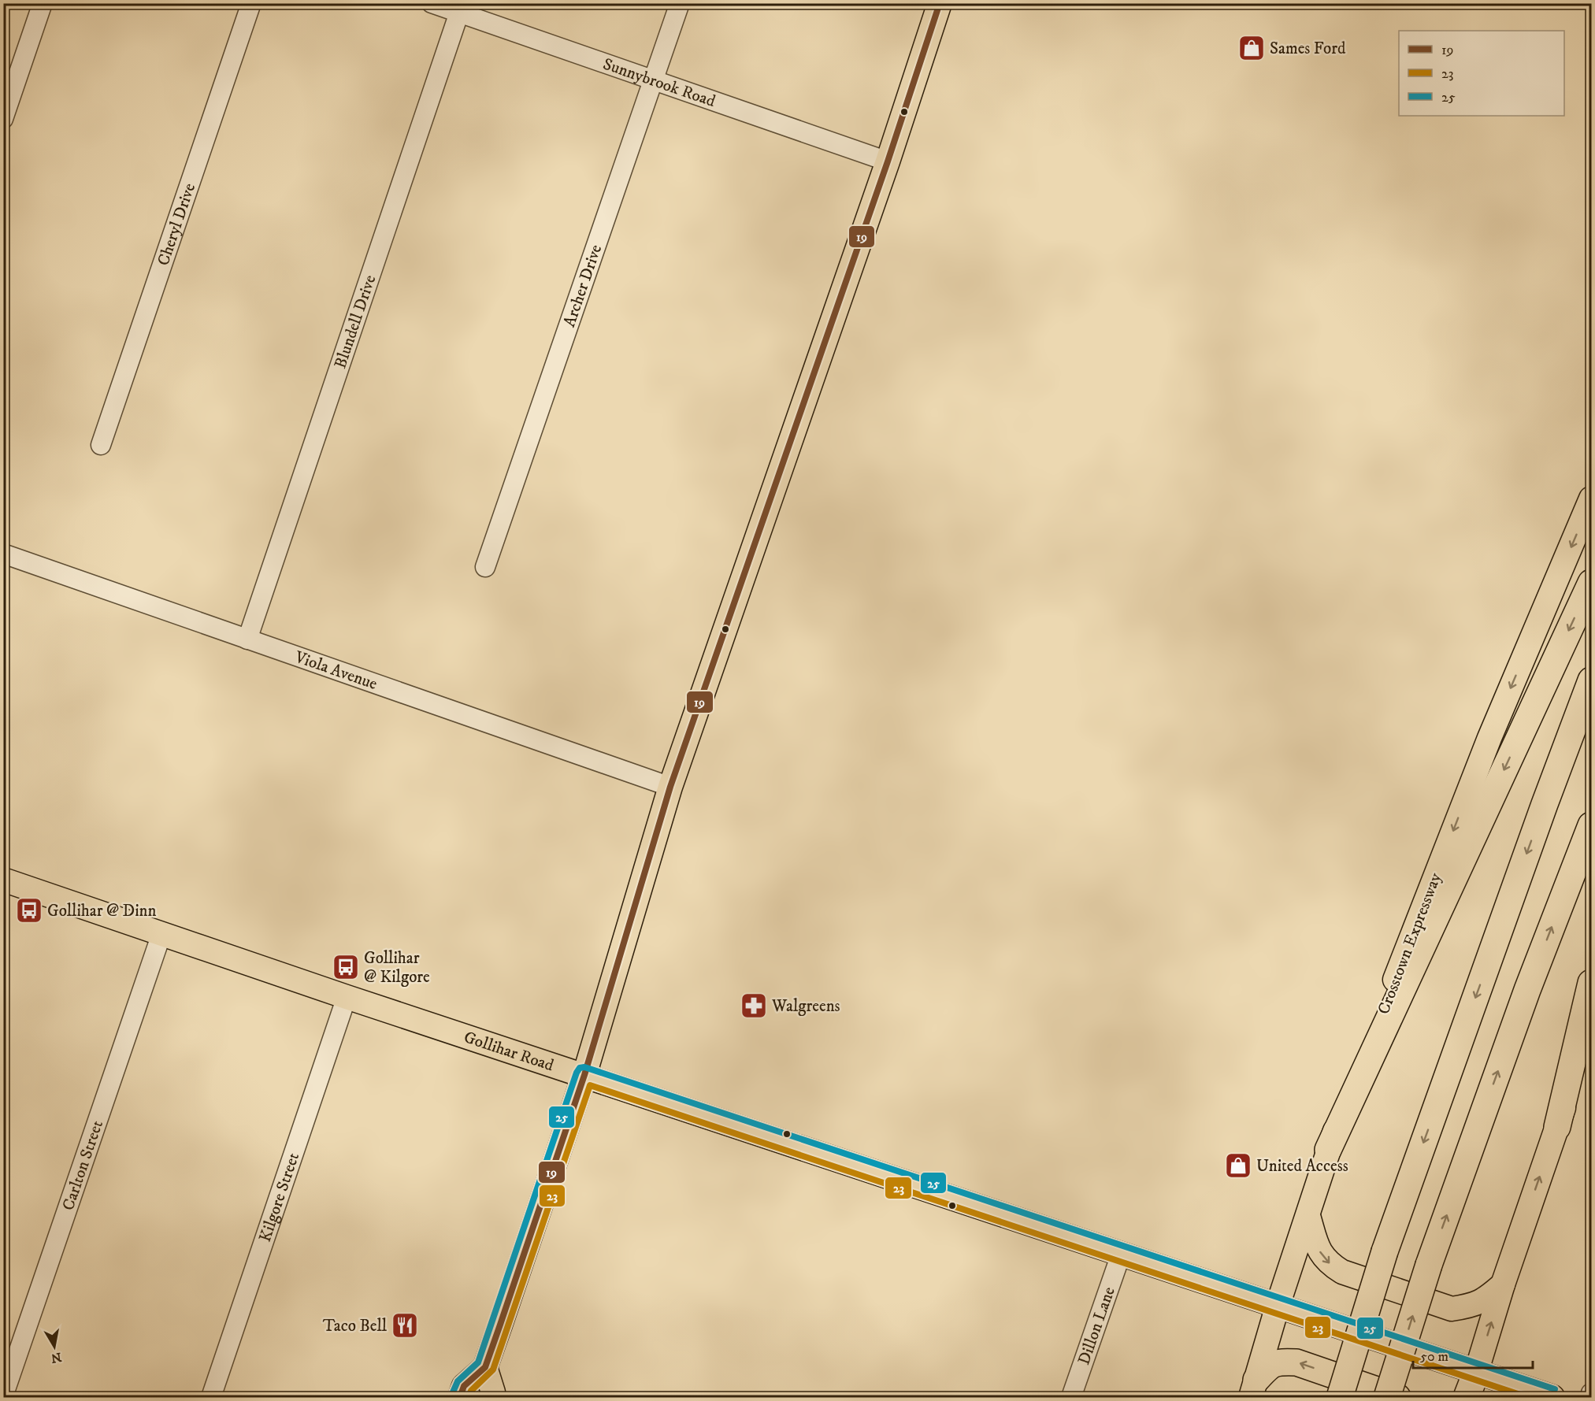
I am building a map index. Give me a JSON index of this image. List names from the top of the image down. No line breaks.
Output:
{"streets":{"main road":["Crosstown Expressway","Gollihar Road"],"street":["Sunnybrook Road","Cheryl Drive","Archer Drive","Blundell Drive","Viola Avenue","Carlton Street","Kilgore Street","Dillon Lane"]},"crossings":[["Sunnybrook Road","Archer Drive"],["Sunnybrook Road","Blundell Drive"],["Blundell Drive","Viola Avenue"],["Crosstown Expressway","Gollihar Road"],["Gollihar Road","Carlton Street"],["Gollihar Road","Kilgore Street"],["Gollihar Road","Dillon Lane"]],"places":{"shop":["Sames Ford","United Access"],"bus stop":["Gollihar @ Dinn","Gollihar @ Kilgore"],"pharmacy":["Walgreens"],"restaurant":["Taco Bell"]},"lines":["transit line 19","transit line 25","transit line 23"],"legend":["19","23","25"],"scale_bar":"50 m","north":"bottom"}
